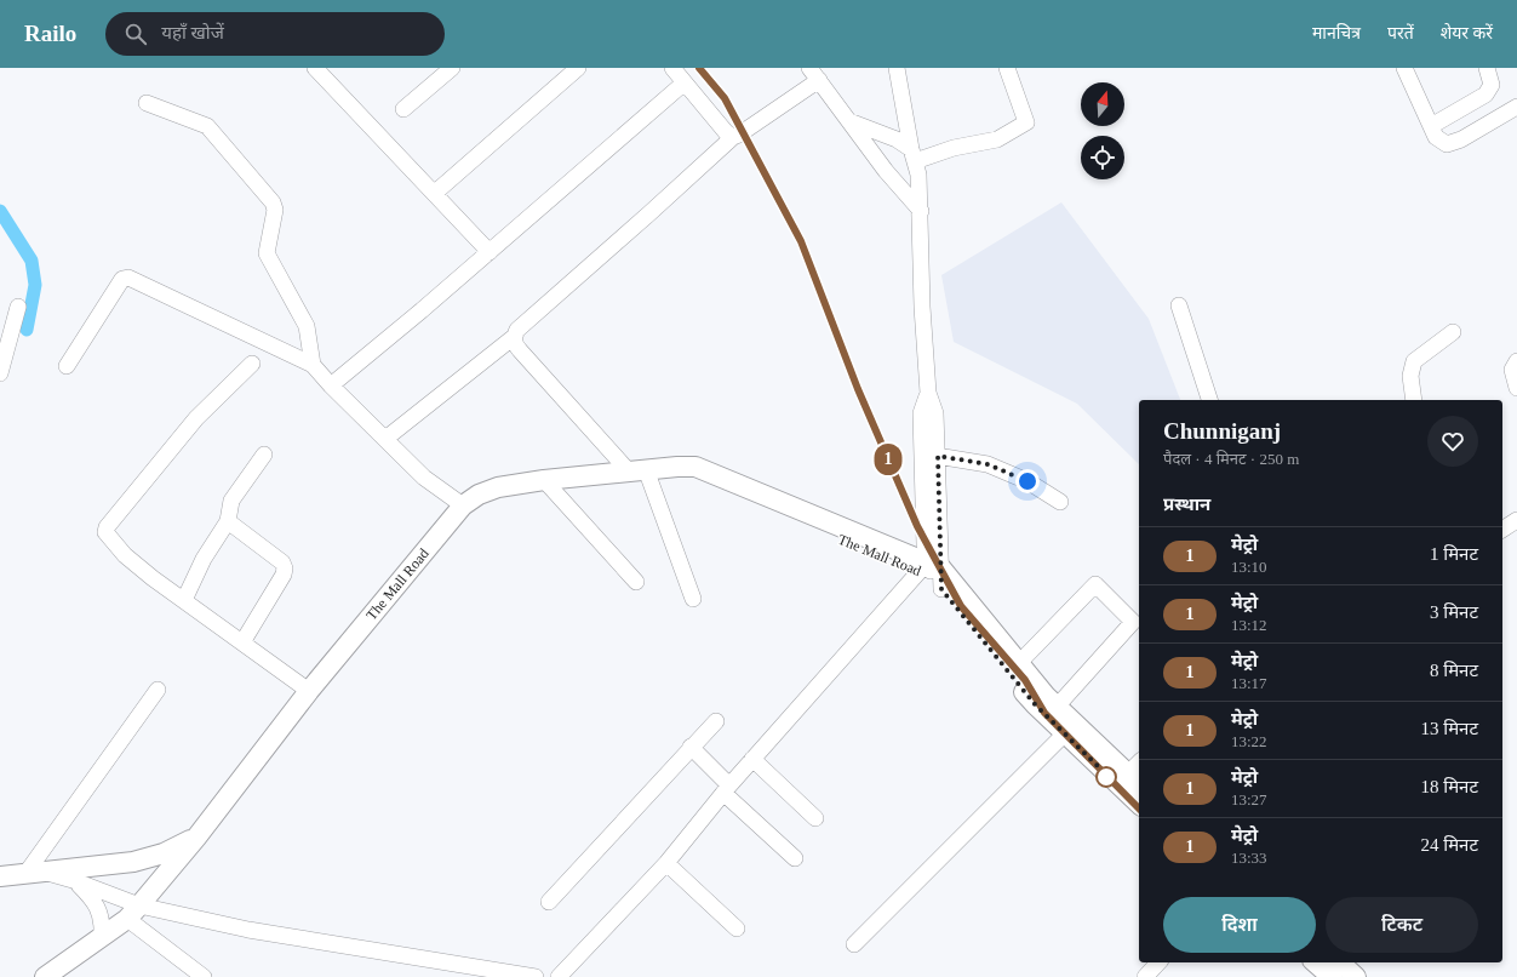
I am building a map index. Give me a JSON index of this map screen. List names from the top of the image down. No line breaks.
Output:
{"streets":{"main road":["The Mall Road"]},"lines":["metro line 1"],"north":"top","page":{"header":"Railo","search":"यहाँ खोजें","nav":["मानचित्र","परतें","शेयर करें"],"on_map":"1","heading":[["Chunniganj","पैदल · 4 मिनट · 250 m"],"प्रस्थान"],"list":[{"mark":"1","name":"मेट्रो","note":"13:10","value":"1 मिनट"},{"mark":"1","name":"मेट्रो","note":"13:12","value":"3 मिनट"},{"mark":"1","name":"मेट्रो","note":"13:17","value":"8 मिनट"},{"mark":"1","name":"मेट्रो","note":"13:22","value":"13 मिनट"},{"mark":"1","name":"मेट्रो","note":"13:27","value":"18 मिनट"},{"mark":"1","name":"मेट्रो","note":"13:33","value":"24 मिनट"}],"buttons":["दिशा","टिकट"]}}
